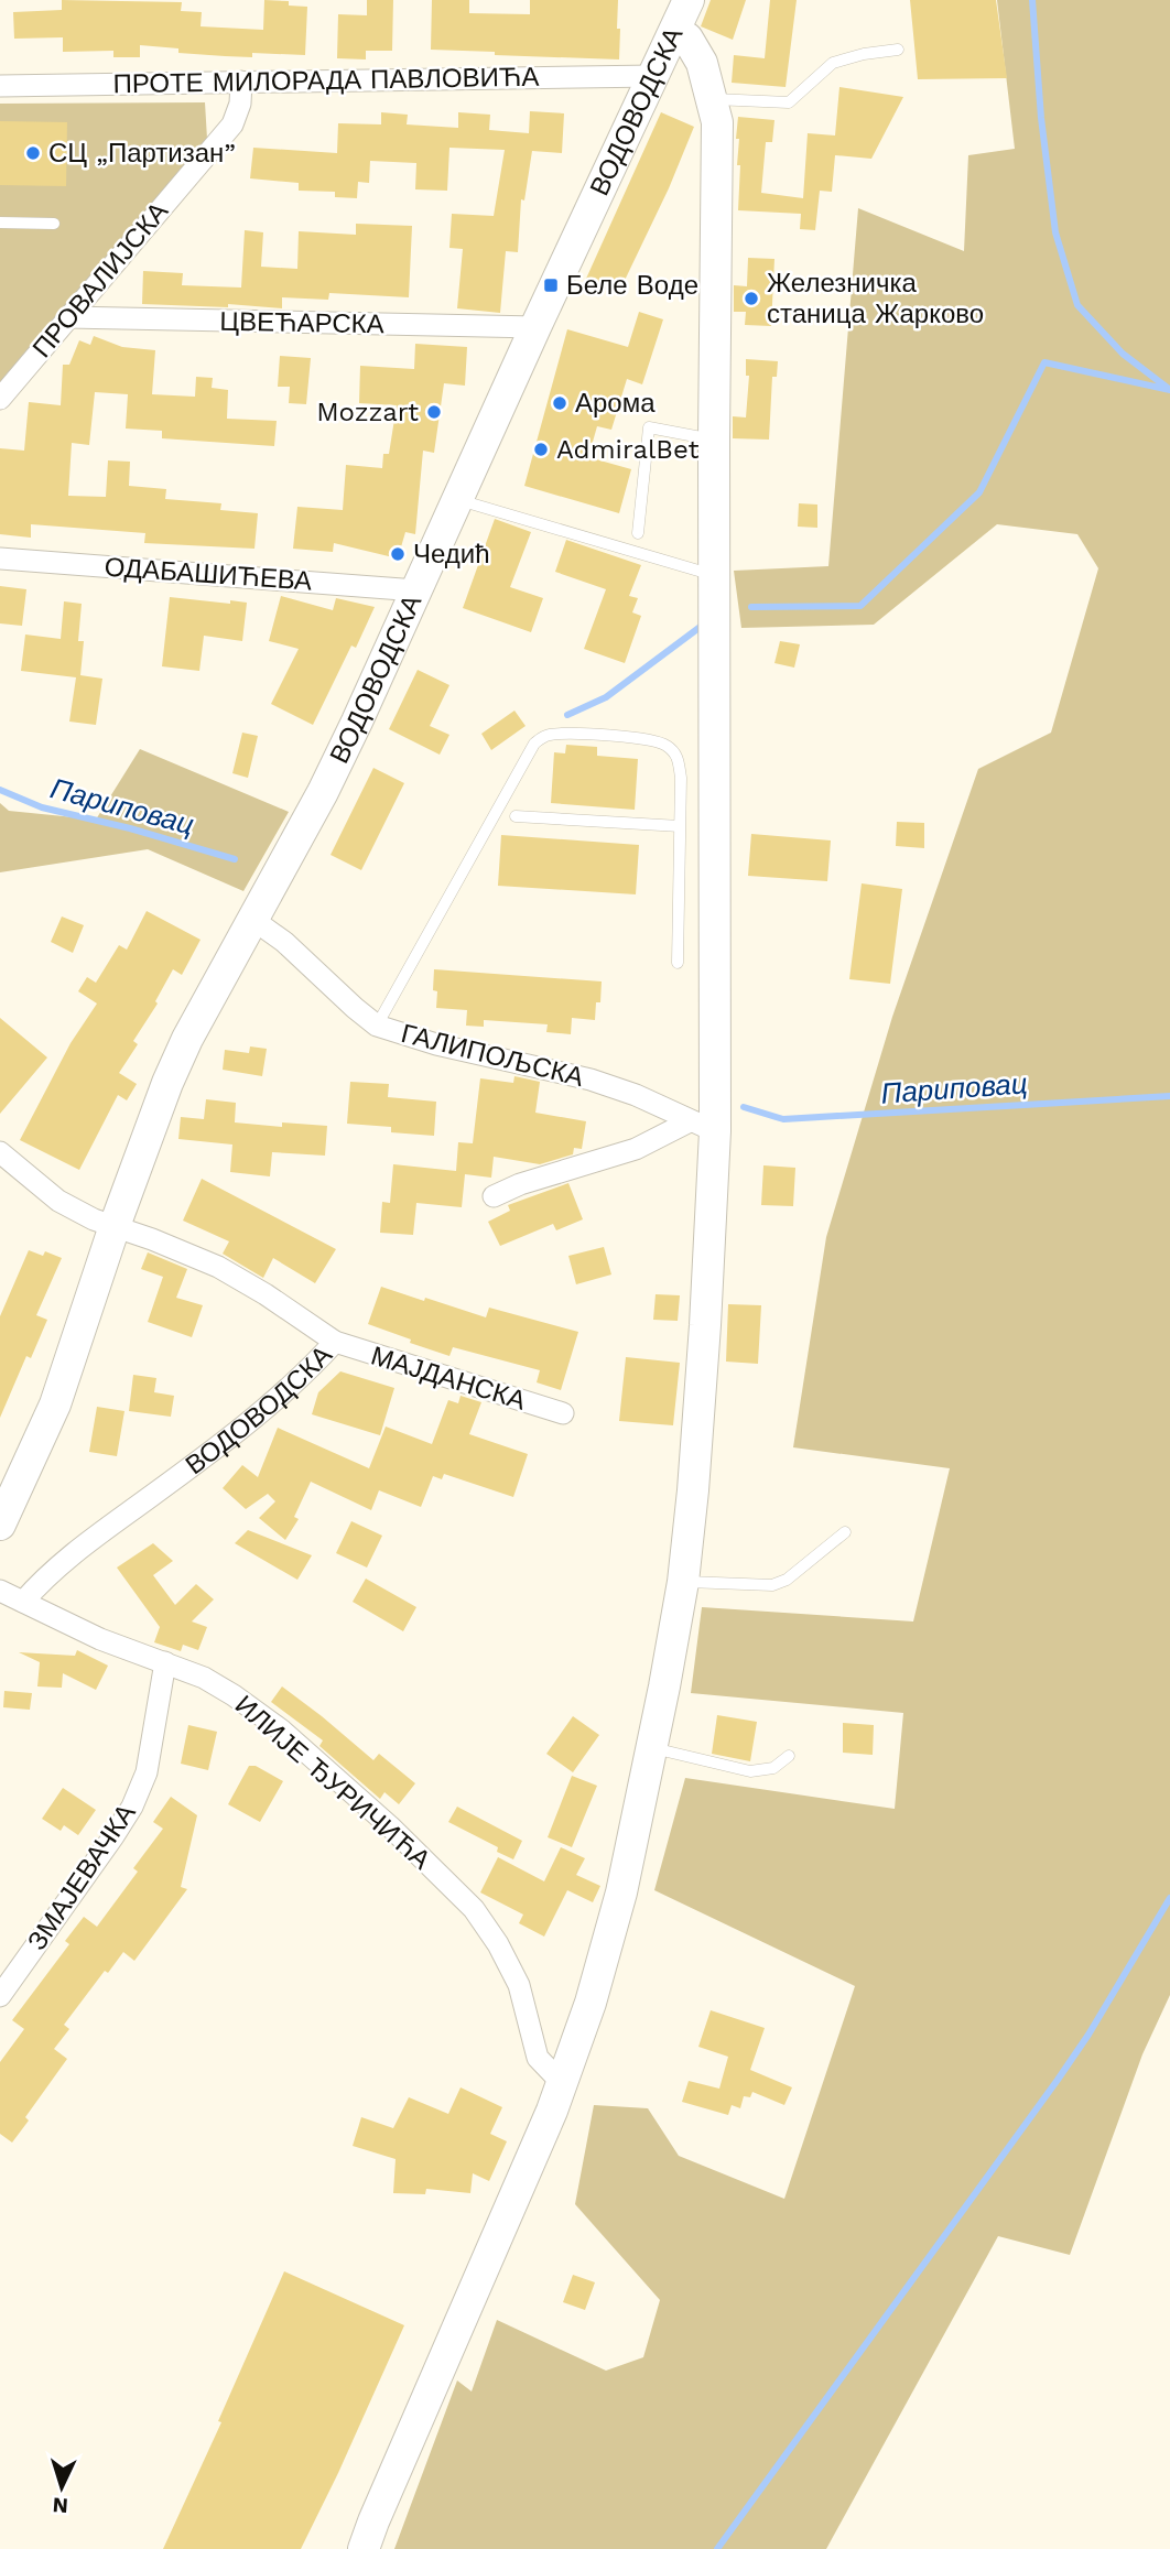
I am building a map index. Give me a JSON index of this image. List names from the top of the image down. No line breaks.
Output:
{"streets":{"main road":["ВОДОВОДСКА"],"street":["ПРОТЕ МИЛОРАДА ПАВЛОВИЋА","ПРОВАЛИЈСКА","ЦВЕЋАРСКА","ОДАБАШИЋЕВА","ГАЛИПОЉСКА","МАЈДАНСКА","ИЛИЈЕ ЂУРИЧИЋА","ЗМАЈЕВАЧКА"]},"crossings":[["ПРОТЕ МИЛОРАДА ПАВЛОВИЋА","ВОДОВОДСКА"],["ПРОТЕ МИЛОРАДА ПАВЛОВИЋА","ПРОВАЛИЈСКА"],["ВОДОВОДСКА","ЦВЕЋАРСКА"],["ВОДОВОДСКА","ОДАБАШИЋЕВА"],["ВОДОВОДСКА","ГАЛИПОЉСКА"],["ВОДОВОДСКА","МАЈДАНСКА"],["ВОДОВОДСКА","ИЛИЈЕ ЂУРИЧИЋА"],["ПРОВАЛИЈСКА","ЦВЕЋАРСКА"],["ИЛИЈЕ ЂУРИЧИЋА","ЗМАЈЕВАЧКА"]],"water":["Париповац"],"places":{"other":["СЦ „Партизан”","Железничка станица Жарково","Арома","Mozzart","AdmiralBet","Чедић"],"transit":["Беле Воде"]},"north":"bottom"}
